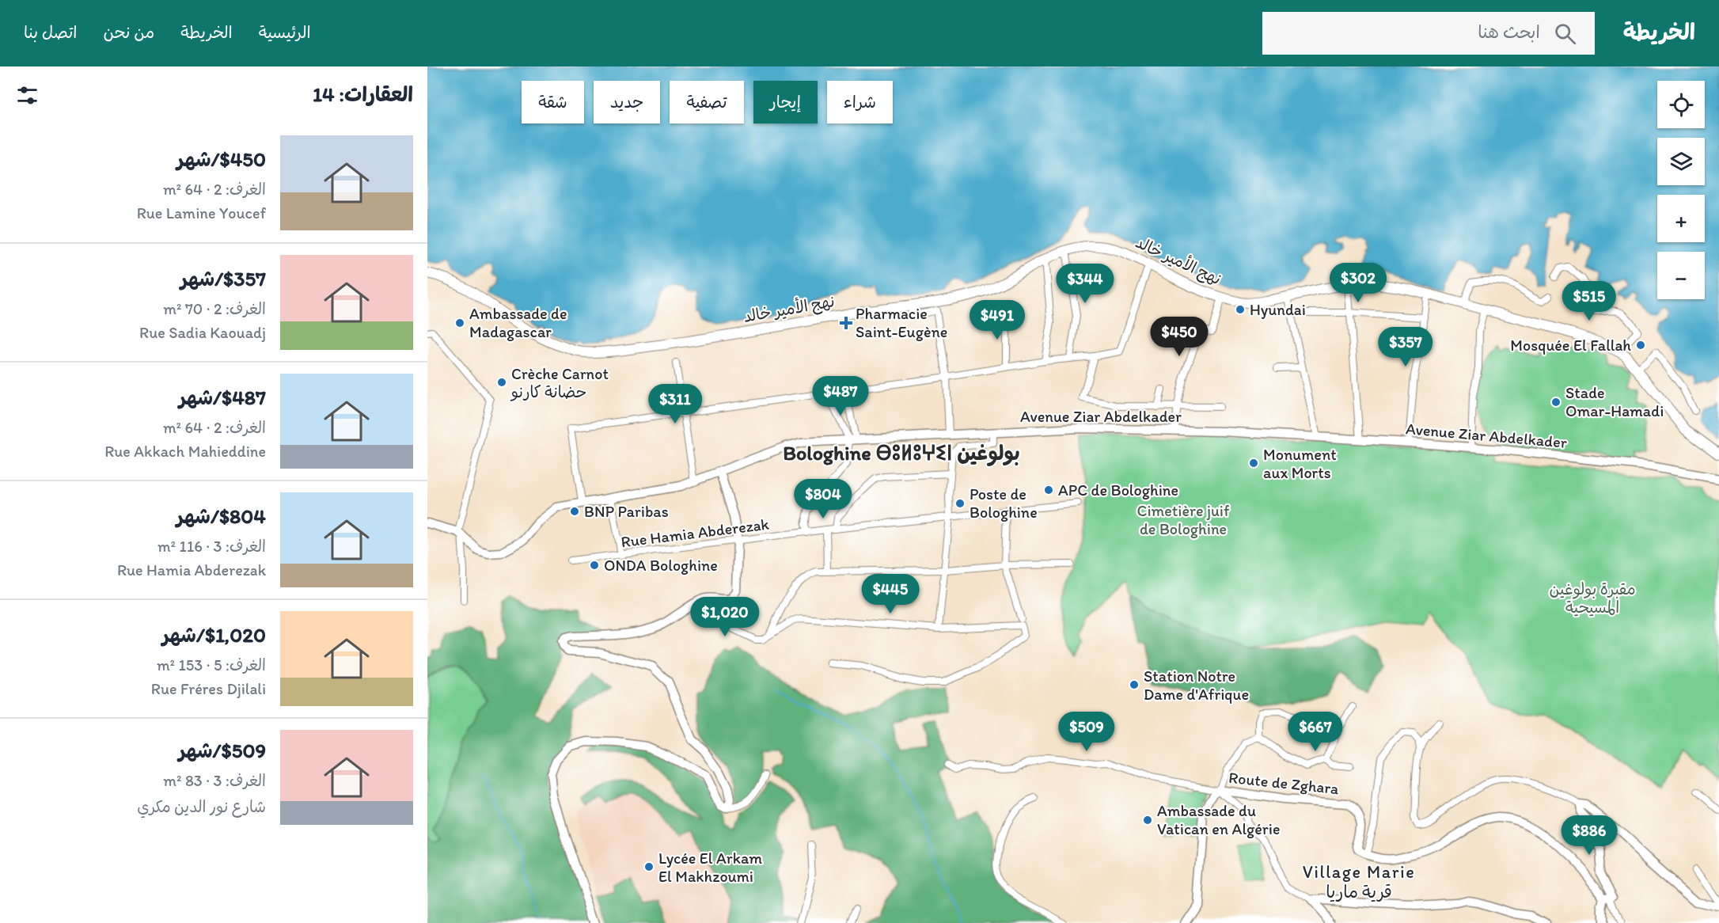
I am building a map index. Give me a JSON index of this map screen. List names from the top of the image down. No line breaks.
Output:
{"streets":{"main road":["نهج الأمير خالد"],"street":["Avenue Ziar Abdelkader","Rue Hamia Abderezak","Route de Zghara"]},"districts":["Bologhine ⴱⵓⵍⵓⵖⵉⵏ بولوغين","Village Marie قرية ماريا"],"parks":["Cimetière juif de Bologhine","مقبرة بولوغين المسيحية"],"places":{"other":["Hyundai","Ambassade de Madagascar","Mosquée El Fallah","Crèche Carnot حضانة كارنو","Stade Omar-Hamadi","Monument aux Morts","APC de Bologhine","Poste de Bologhine","BNP Paribas","ONDA Bologhine","Station Notre Dame d'Afrique","Ambassade du Vatican en Algérie","Lycée El Arkam El Makhzoumi"],"health":["Pharmacie Saint-Eugène"]},"page":{"header":"الخريطة","search":"ابحث هنا","nav":["الرئيسية","الخريطة","من نحن","اتصل بنا"],"heading":"العقارات: 14","map_buttons":["+","−"],"chip":["شراء","إيجار","تصفية","جديد","شقة"],"list":[{"name":"$450/شهر","note":"الغرف: 2 · 64 m² · Rue Lamine Youcef"},{"name":"$357/شهر","note":"الغرف: 2 · 70 m² · Rue Sadia Kaouadj"},{"name":"$487/شهر","note":"الغرف: 2 · 64 m² · Rue Akkach Mahieddine"},{"name":"$804/شهر","note":"الغرف: 3 · 116 m² · Rue Hamia Abderezak"},{"name":"$1,020/شهر","note":"الغرف: 5 · 153 m² · Rue Fréres Djilali"},{"name":"$509/شهر","note":"الغرف: 3 · 83 m² · شارع نور الدين مكري"}],"price":["$302","$344","$515","$491","$450","$357","$487","$311","$804","$445","$1,020","$509","$667","$886"]}}
